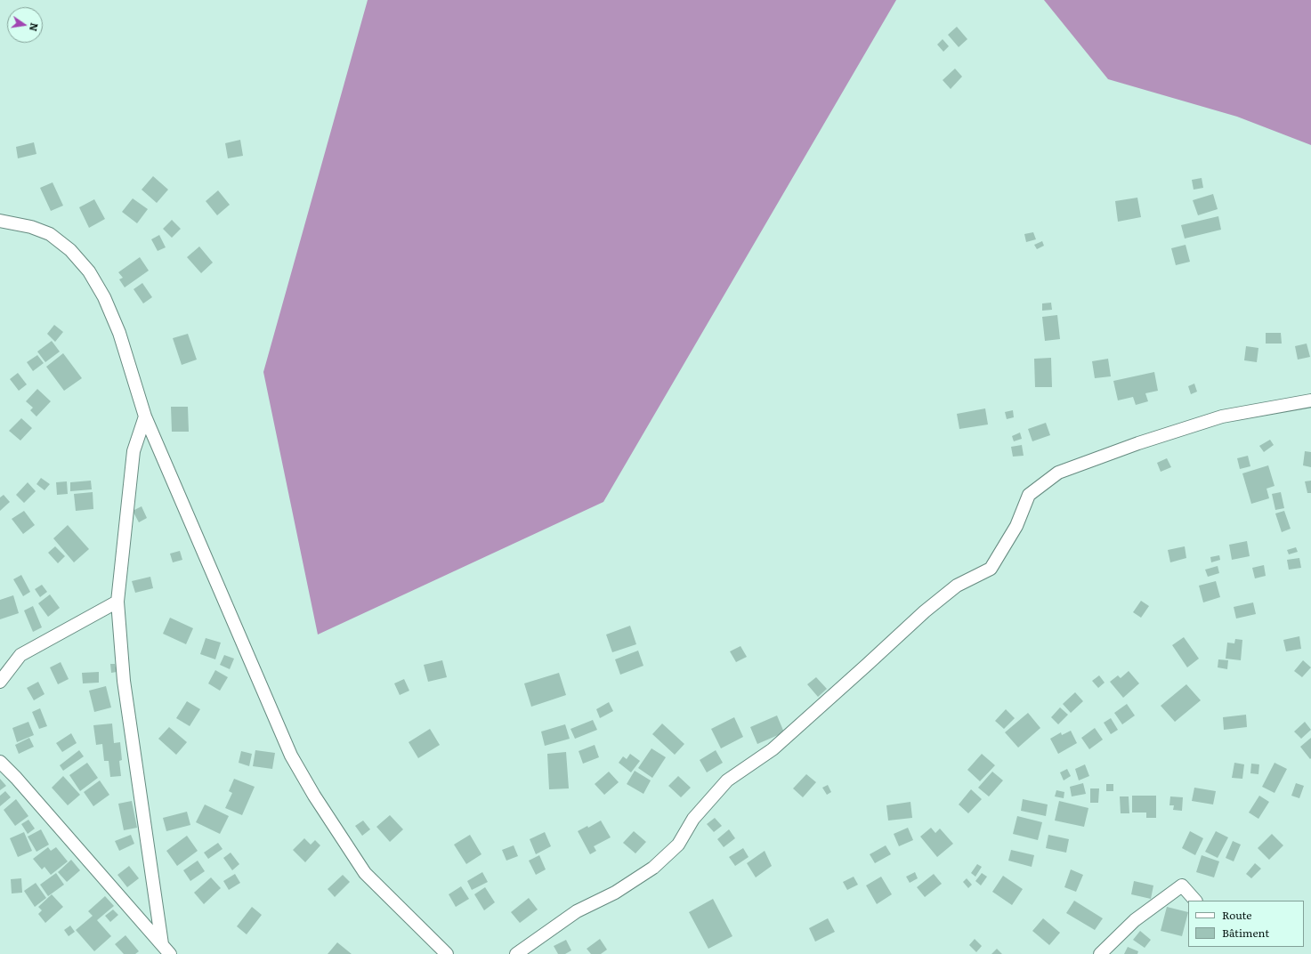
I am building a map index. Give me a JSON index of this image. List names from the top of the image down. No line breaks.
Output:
{"legend":["Route","Bâtiment"],"north":"right"}
